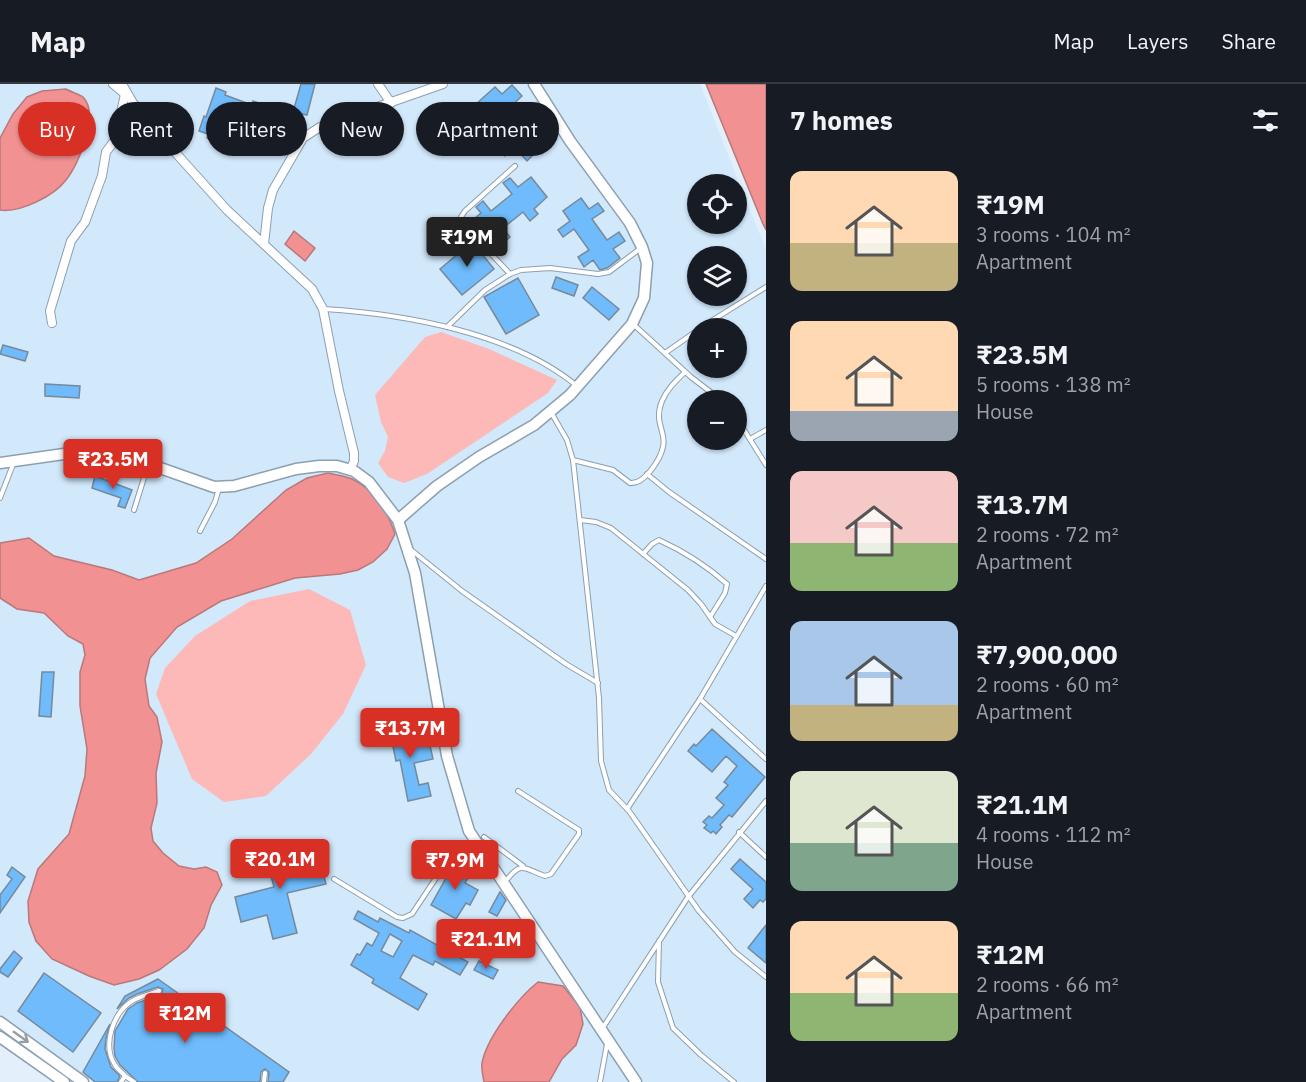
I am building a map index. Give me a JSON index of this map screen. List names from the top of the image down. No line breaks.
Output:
{"page":{"header":"Map","nav":["Map","Layers","Share"],"heading":"7 homes","chip":["Buy","Rent","Filters","New","Apartment"],"list":[{"name":"₹19M","note":"3 rooms · 104 m² · Apartment"},{"name":"₹23.5M","note":"5 rooms · 138 m² · House"},{"name":"₹13.7M","note":"2 rooms · 72 m² · Apartment"},{"name":"₹7,900,000","note":"2 rooms · 60 m² · Apartment"},{"name":"₹21.1M","note":"4 rooms · 112 m² · House"},{"name":"₹12M","note":"2 rooms · 66 m² · Apartment"}],"map_buttons":["+","−"],"price":["₹19M","₹23.5M","₹13.7M","₹20.1M","₹7.9M","₹21.1M","₹12M"]}}
